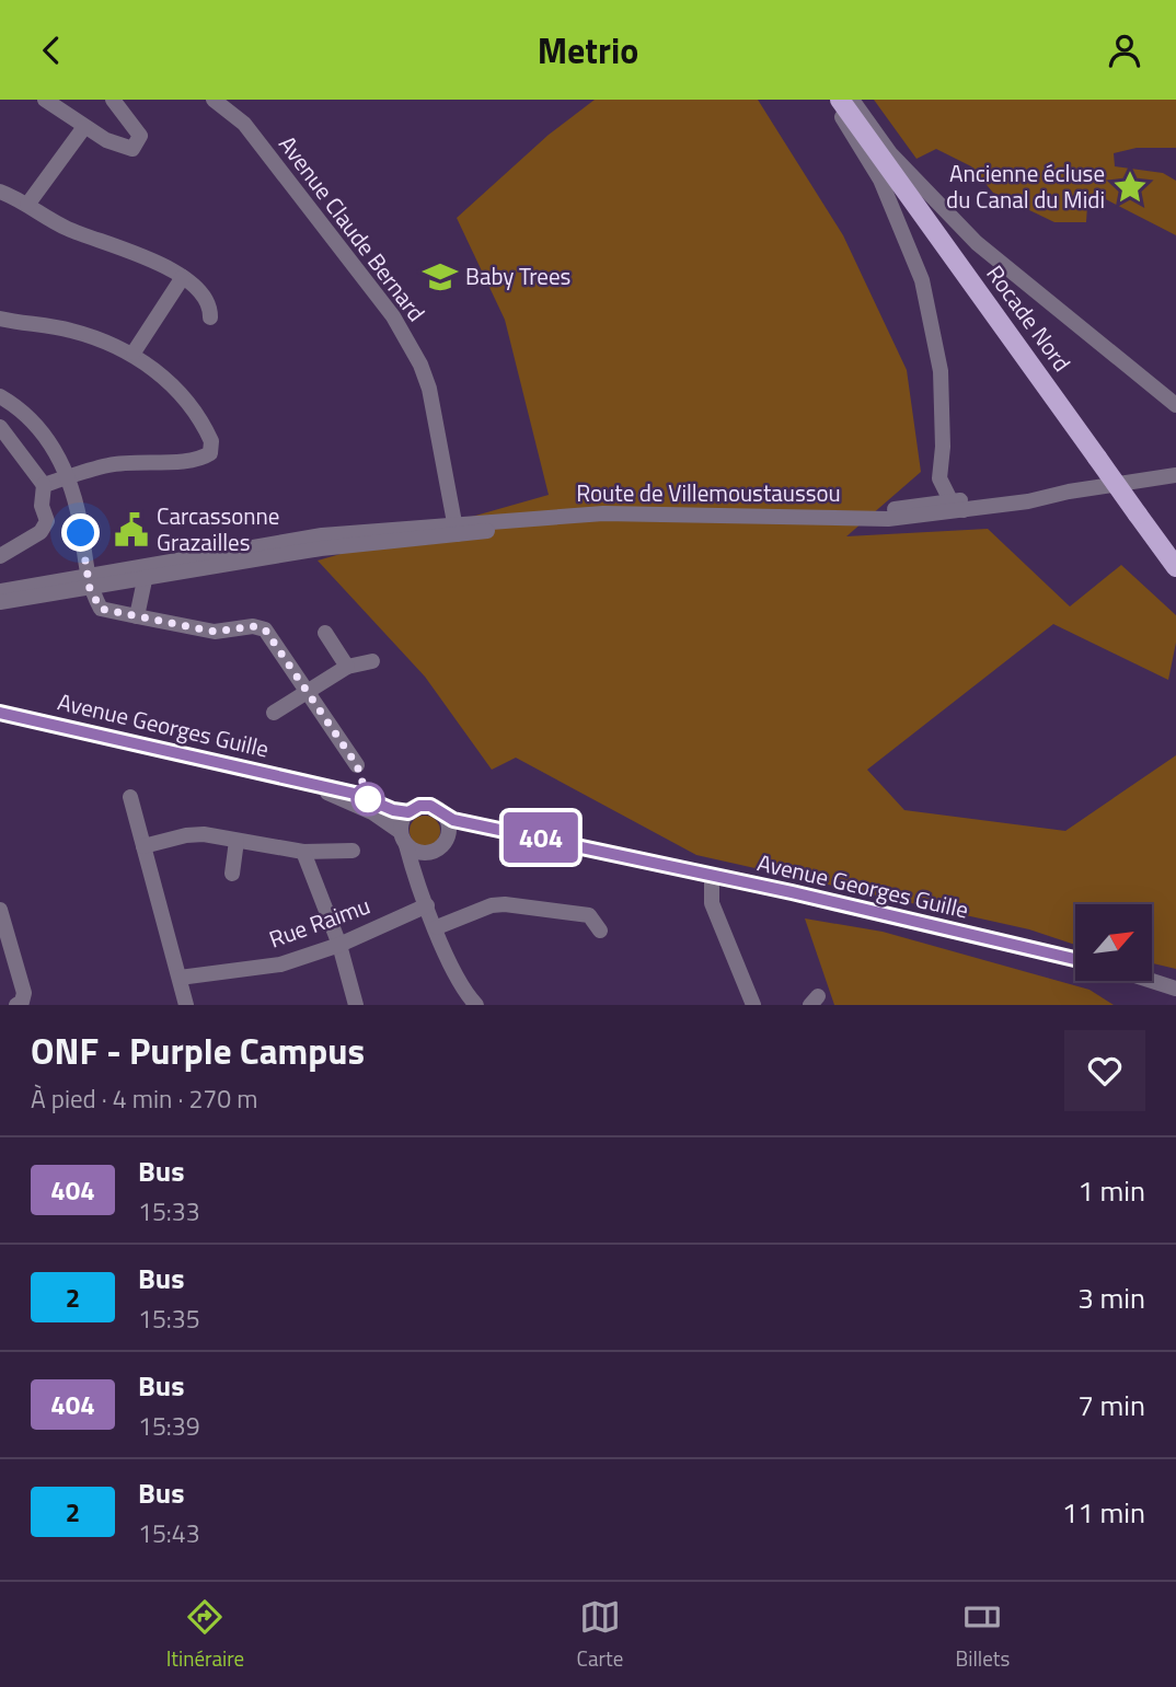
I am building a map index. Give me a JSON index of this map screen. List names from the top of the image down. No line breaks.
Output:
{"streets":{"main road":["Rocade Nord"],"street":["Avenue Claude Bernard","Route de Villemoustaussou","Avenue Georges Guille","Rue Raimu"]},"crossings":[["Avenue Claude Bernard","Route de Villemoustaussou"]],"places":{"place":["Ancienne écluse du Canal du Midi"],"school or university":["Baby Trees"],"public building":["Carcassonne Grazailles"]},"lines":["bus line 404"],"north":"top right","page":{"header":"Metrio","on_map":"404","heading":["ONF - Purple Campus","À pied · 4 min · 270 m"],"list":[{"mark":"404","name":"Bus","note":"15:33","value":"1 min"},{"mark":"2","name":"Bus","note":"15:35","value":"3 min"},{"mark":"404","name":"Bus","note":"15:39","value":"7 min"},{"mark":"2","name":"Bus","note":"15:43","value":"11 min"}],"tabs":["Itinéraire","Carte","Billets"]}}
